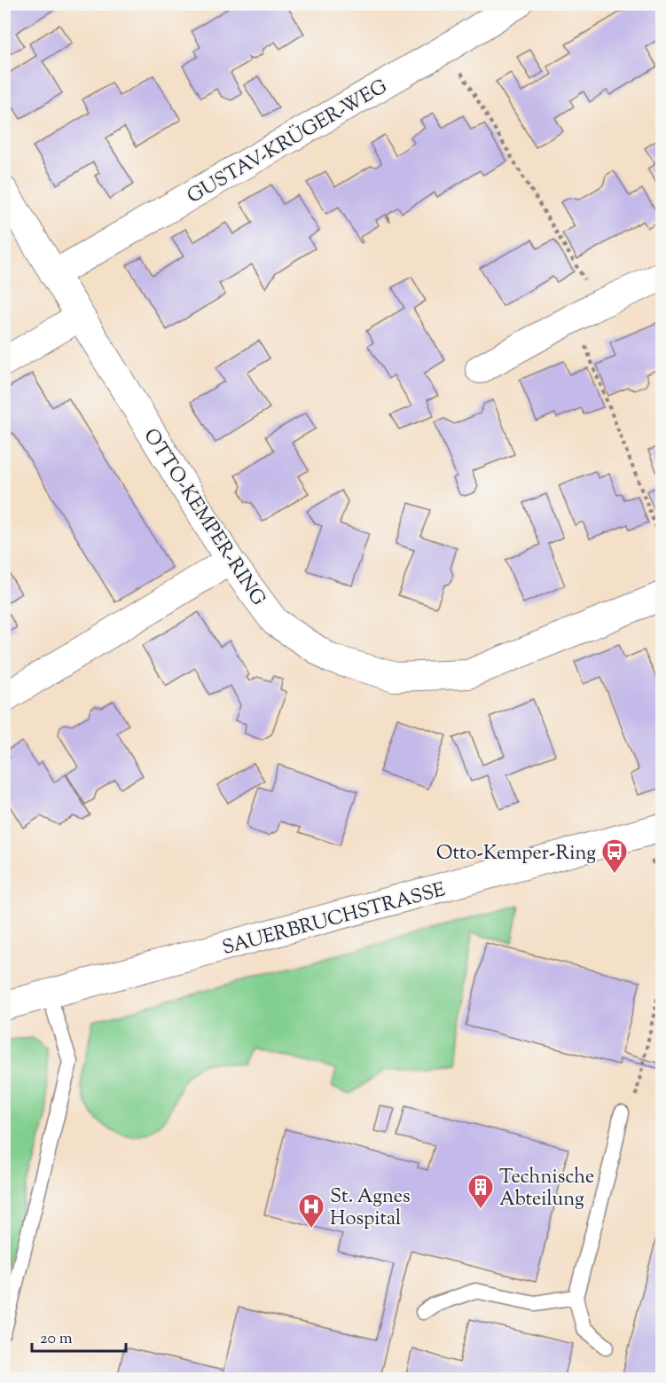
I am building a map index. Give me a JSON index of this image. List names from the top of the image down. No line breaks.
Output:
{"streets":{"street":["GUSTAV-KRÜGER-WEG","OTTO-KEMPER-RING","SAUERBRUCHSTRASSE"]},"crossings":[["GUSTAV-KRÜGER-WEG","OTTO-KEMPER-RING"]],"places":{"bus stop":["Otto-Kemper-Ring"],"building":["Technische Abteilung"],"hospital":["St. Agnes Hospital"]},"scale_bar":"20 m"}
